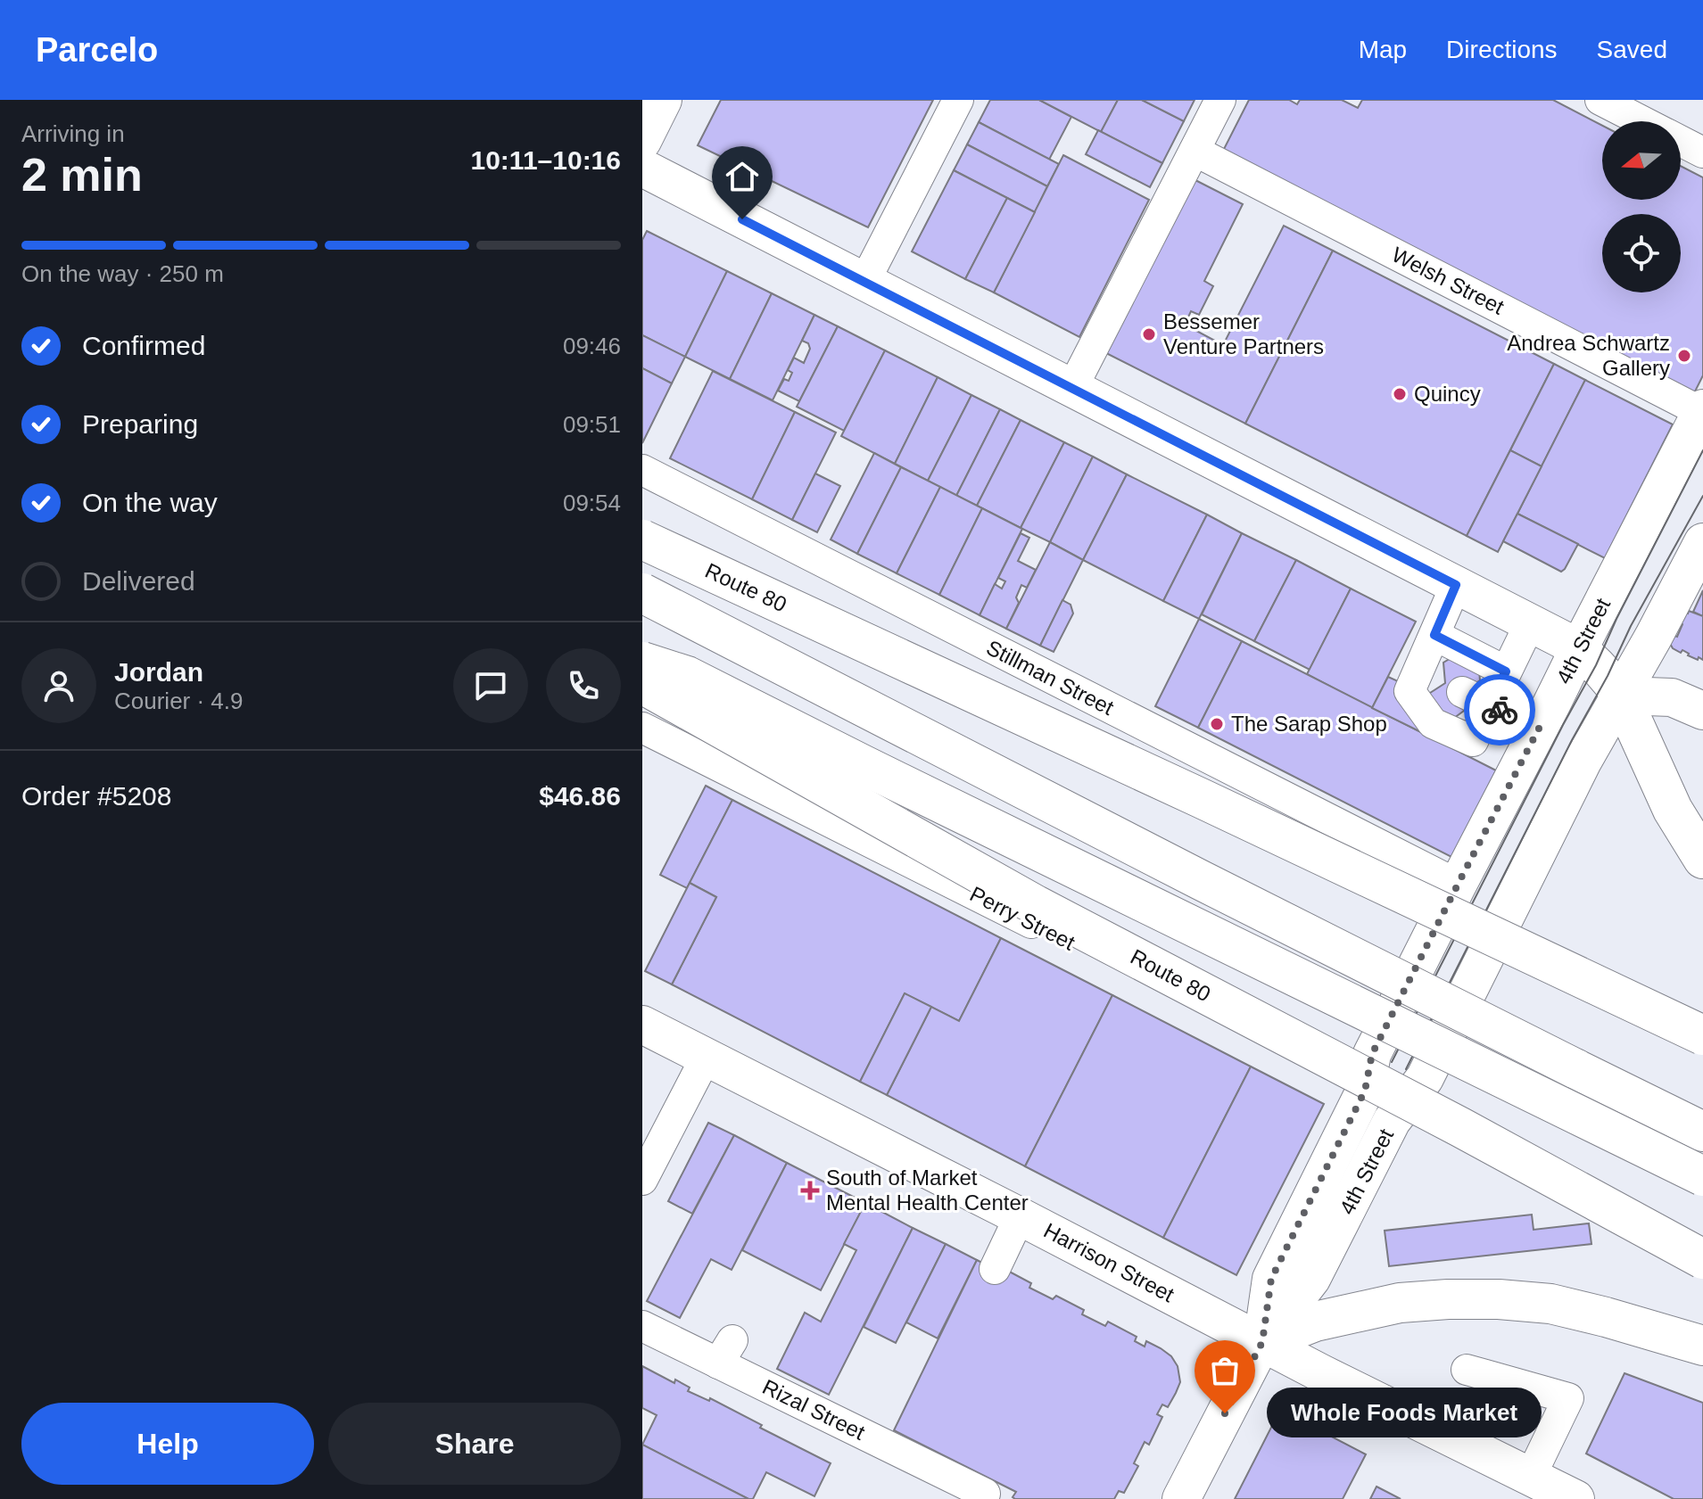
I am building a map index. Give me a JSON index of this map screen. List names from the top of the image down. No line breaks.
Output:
{"streets":{"highway":["Route 80"],"main road":["4th Street","Harrison Street"],"street":["Welsh Street","Stillman Street","Perry Street","Rizal Street"]},"crossings":[["Welsh Street","4th Street"],["4th Street","Stillman Street"],["4th Street","Perry Street"],["4th Street","Harrison Street"]],"places":{"other":["Bessemer Venture Partners","Andrea Schwartz Gallery","Quincy","The Sarap Shop","Whole Foods Market"],"health":["South of Market Mental Health Center"]},"north":"left","page":{"header":"Parcelo","nav":["Map","Directions","Saved"],"heading":["2 min","Arriving in","10:11–10:16"],"panel":["Jordan","Courier · 4.9","Order #5208","$46.86"],"bar":"On the way · 250 m","list":[["Confirmed","09:46"],["Preparing","09:51"],["On the way","09:54"],"Delivered"],"bubble":"Whole Foods Market","buttons":["Help","Share"]}}
